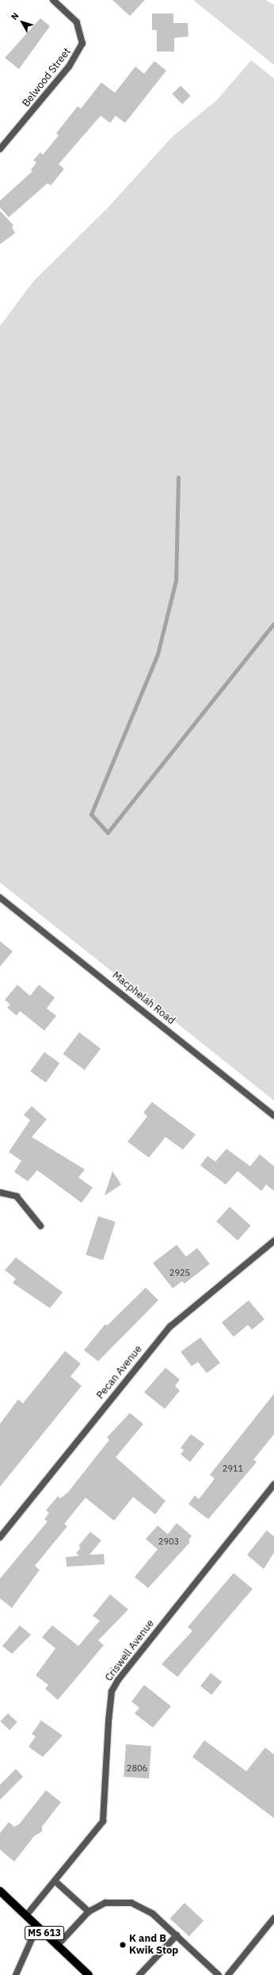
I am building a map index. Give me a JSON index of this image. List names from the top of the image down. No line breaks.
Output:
{"streets":{"main road":["MS 613"],"street":["Belwood Street","Macphelah Road","Pecan Avenue","Criswell Avenue"]},"crossings":[["Criswell Avenue","MS 613"]],"places":["K and B Kwik Stop"],"house_numbers":["2925","2911","2903","2806"],"north":"top left"}
